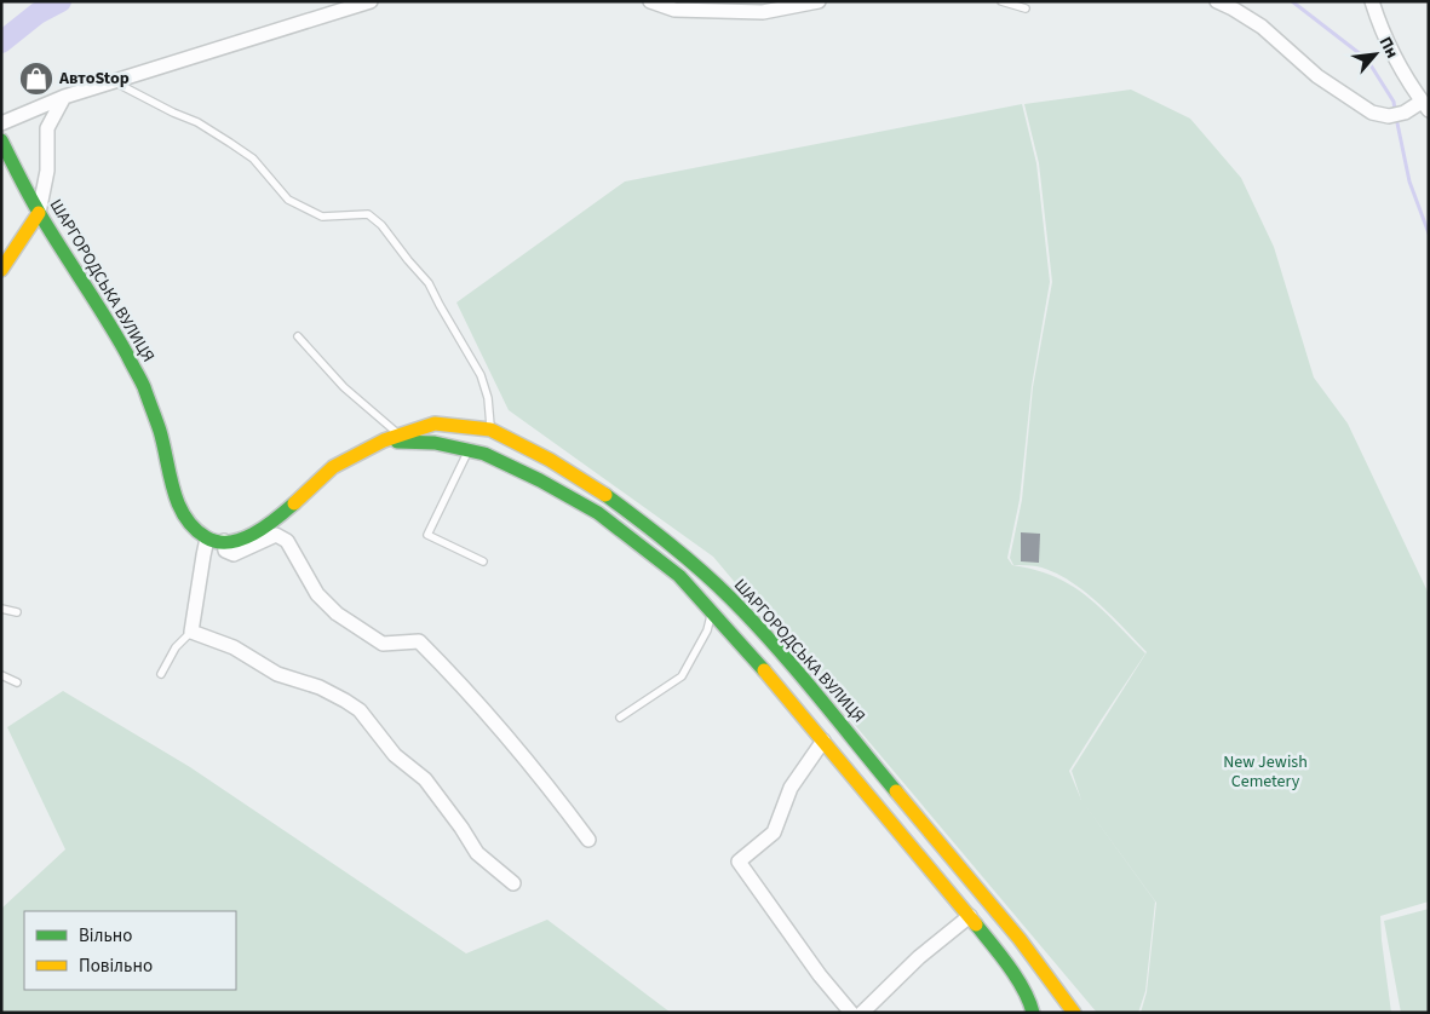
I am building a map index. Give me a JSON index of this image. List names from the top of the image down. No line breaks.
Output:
{"streets":{"main road":["ШАРГОРОДСЬКА ВУЛИЦЯ"]},"parks":["New Jewish Cemetery"],"places":{"shop":["АвтоStop"]},"legend":["Вільно","Повільно"],"north":"top right"}
